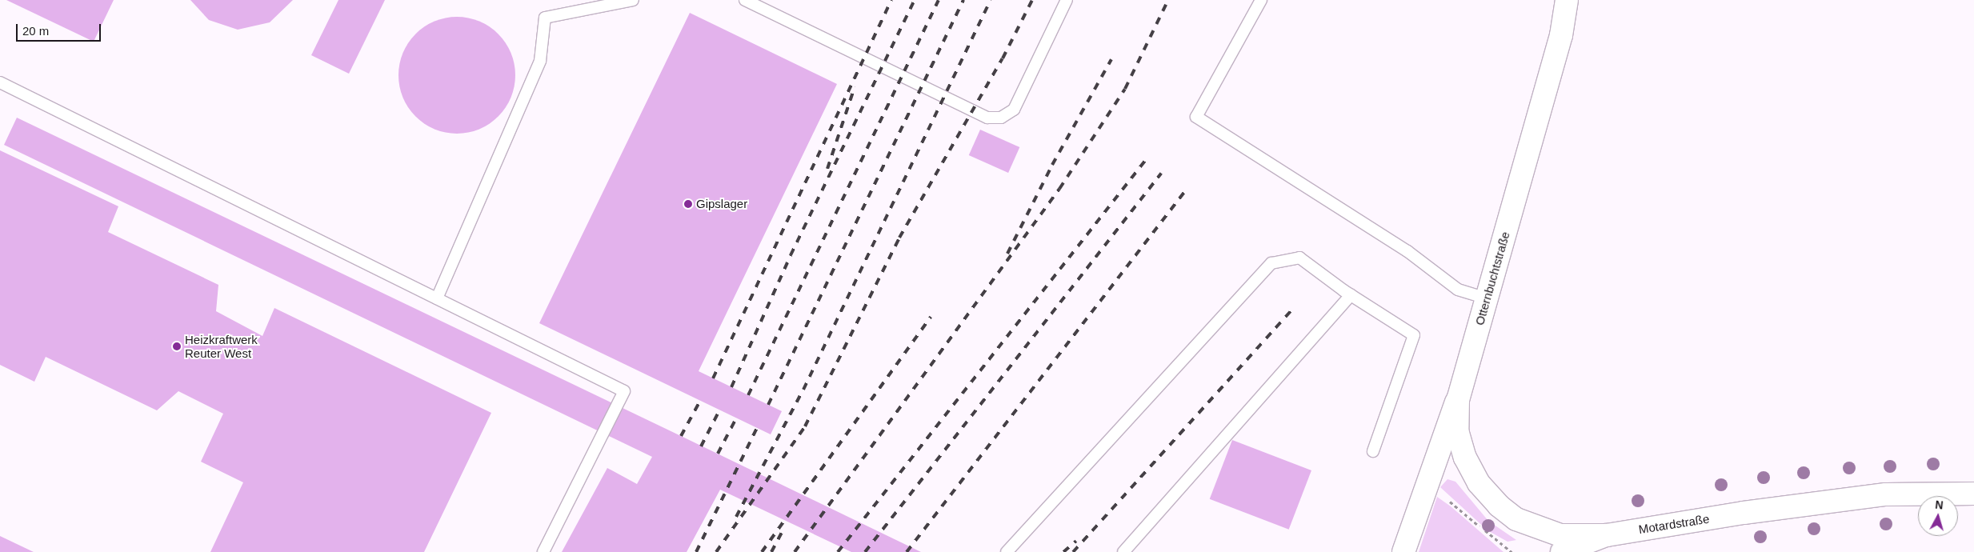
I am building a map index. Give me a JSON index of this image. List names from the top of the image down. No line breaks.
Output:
{"streets":{"street":["Otternbuchtstraße","Motardstraße"]},"crossings":[["Otternbuchtstraße","Motardstraße"]],"places":["Gipslager","Heizkraftwerk Reuter West"],"scale_bar":"20 m","north":"top"}
